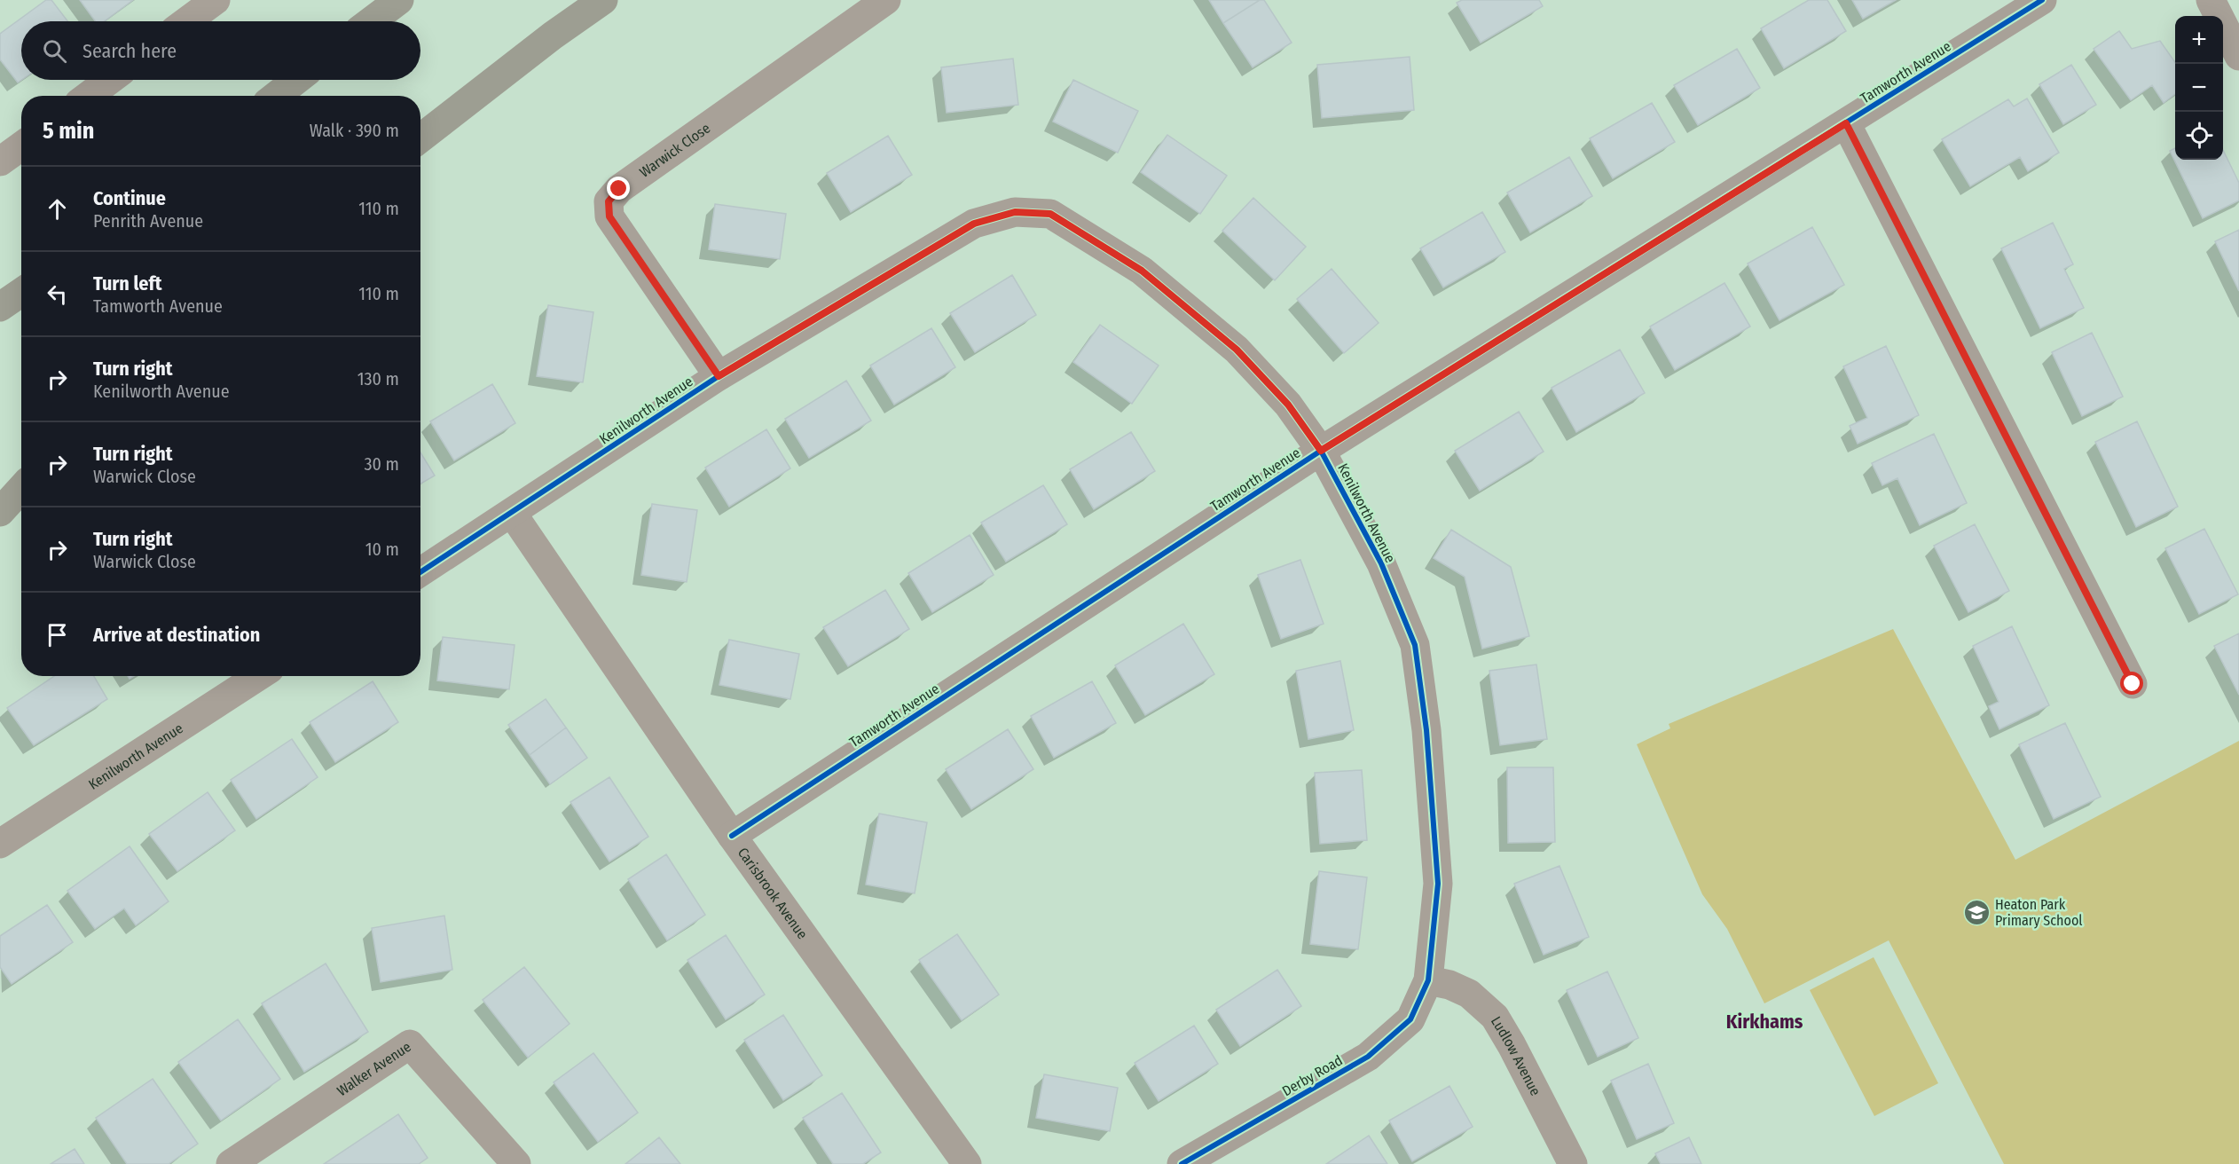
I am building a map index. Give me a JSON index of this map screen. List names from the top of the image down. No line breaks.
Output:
{"streets":{"street":["Tamworth Avenue","Warwick Close","Kenilworth Avenue","Carisbrook Avenue","Ludlow Avenue","Walker Avenue","Derby Road"]},"crossings":[["Tamworth Avenue","Kenilworth Avenue"],["Tamworth Avenue","Carisbrook Avenue"],["Warwick Close","Kenilworth Avenue"],["Kenilworth Avenue","Carisbrook Avenue"],["Kenilworth Avenue","Ludlow Avenue"],["Kenilworth Avenue","Derby Road"],["Ludlow Avenue","Derby Road"]],"districts":["Kirkhams"],"places":{"school or university":["Heaton Park Primary School"]},"page":{"map_buttons":["+","−"],"search":"Search here","heading":["5 min","Walk · 390 m"],"list":[["Continue","Penrith Avenue","110 m"],["Turn left","Tamworth Avenue","110 m"],["Turn right","Kenilworth Avenue","130 m"],["Turn right","Warwick Close","30 m"],["Turn right","Warwick Close","10 m"],"Arrive at destination"]}}
